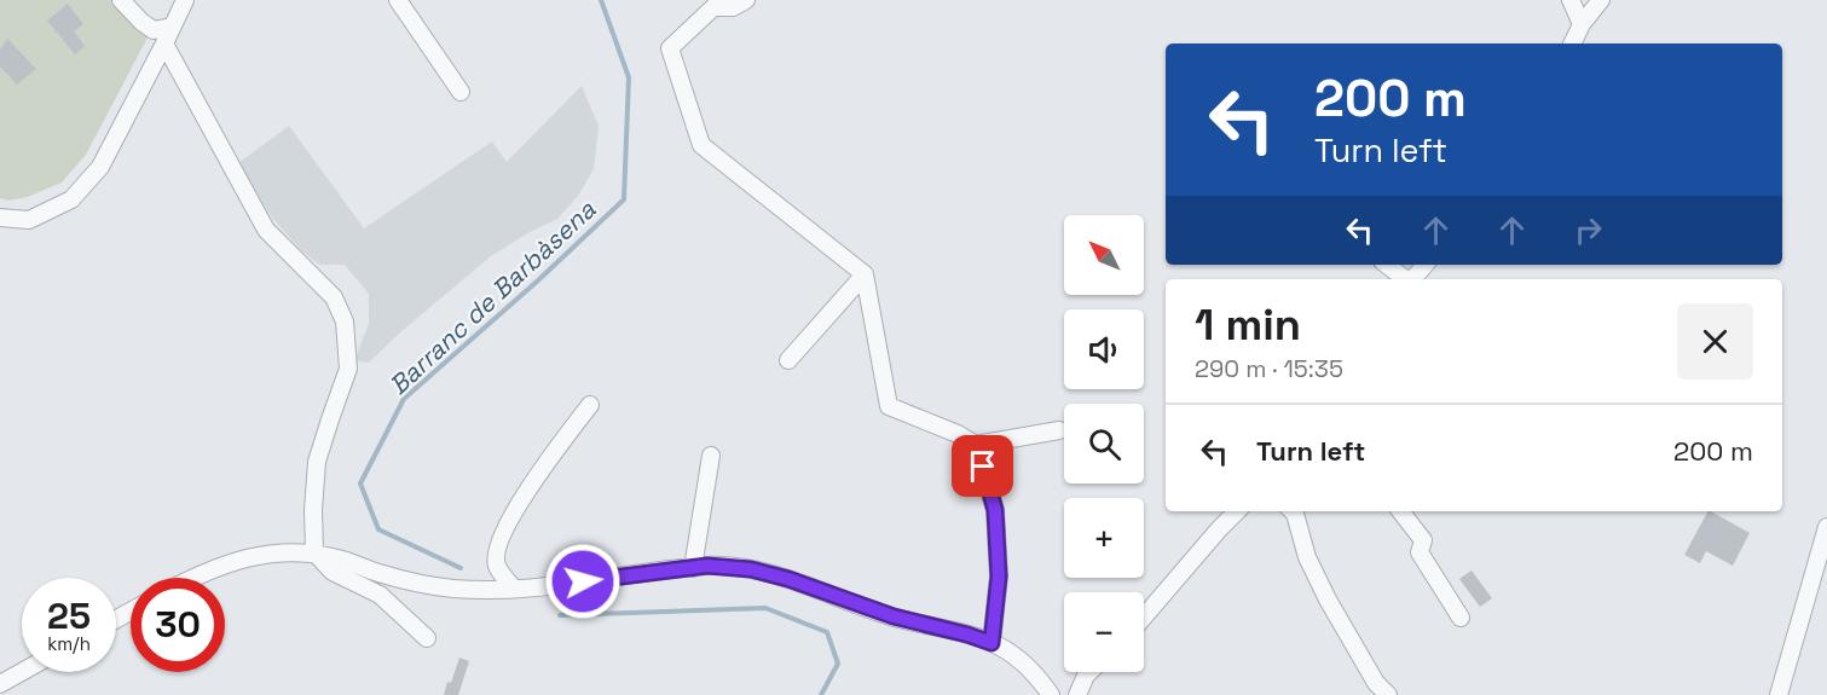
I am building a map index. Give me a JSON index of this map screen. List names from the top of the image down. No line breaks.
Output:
{"water":["Barranc de Barbàsena"],"north":"top left","page":{"turn":["200 m","Turn left"],"map_buttons":["+","−"],"heading":["1 min","290 m · 15:35"],"list":[{"name":"Turn left","value":"200 m"}],"speed":"25 km/h","limit":"30"}}
